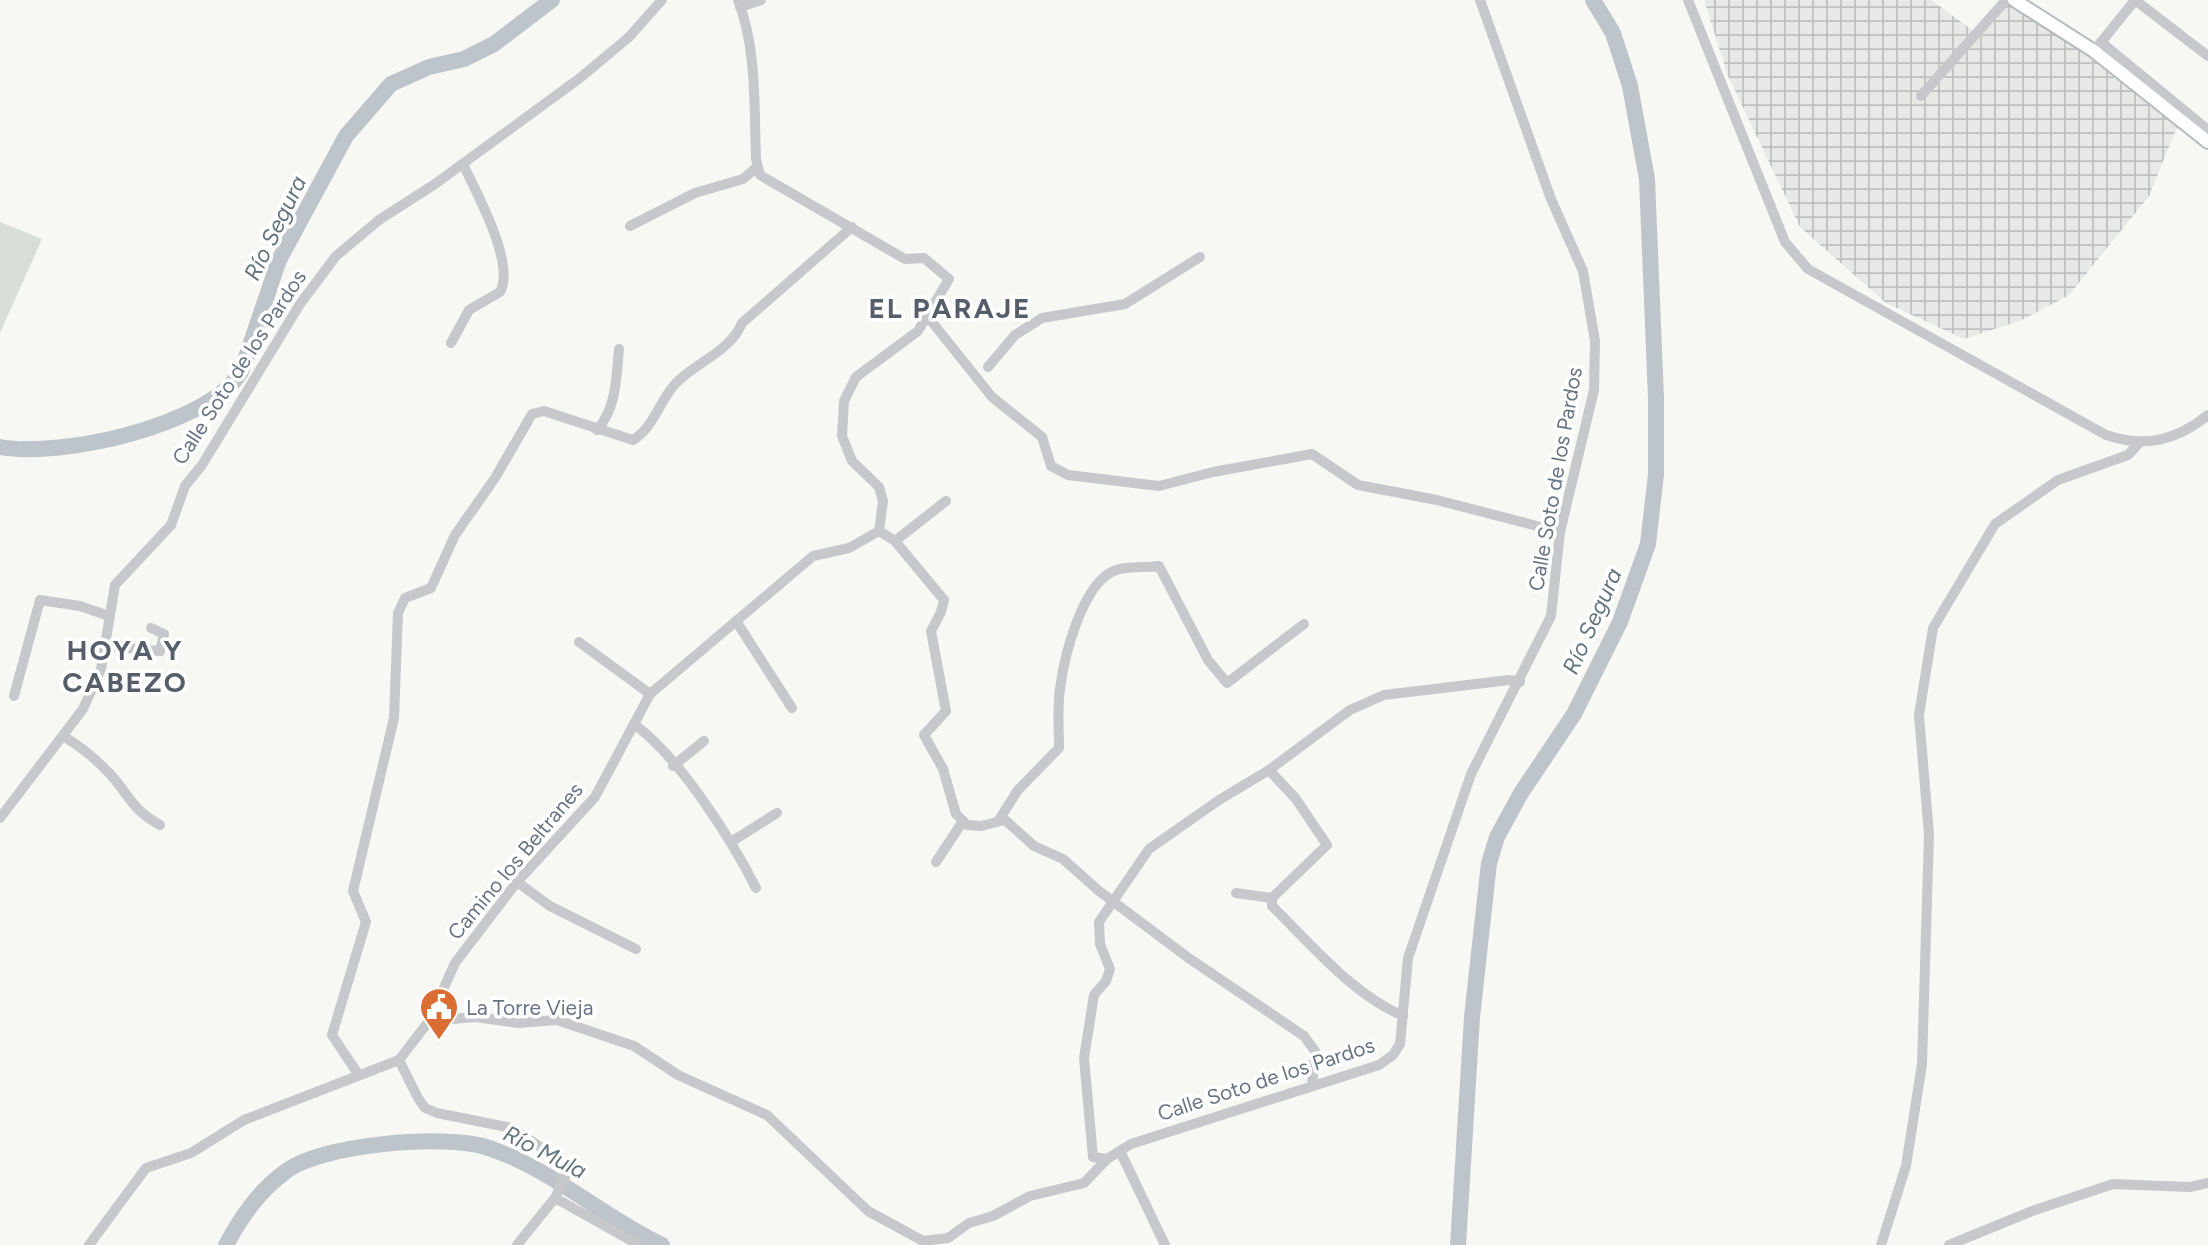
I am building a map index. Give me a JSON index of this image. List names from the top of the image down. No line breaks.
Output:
{"streets":{"street":["Calle Soto de los Pardos","Camino los Beltranes"]},"crossings":[["Calle Soto de los Pardos","Camino los Beltranes"]],"districts":["EL PARAJE","HOYA Y CABEZO"],"water":["Río Segura","Río Mula"],"places":{"public building":["La Torre Vieja"]}}
